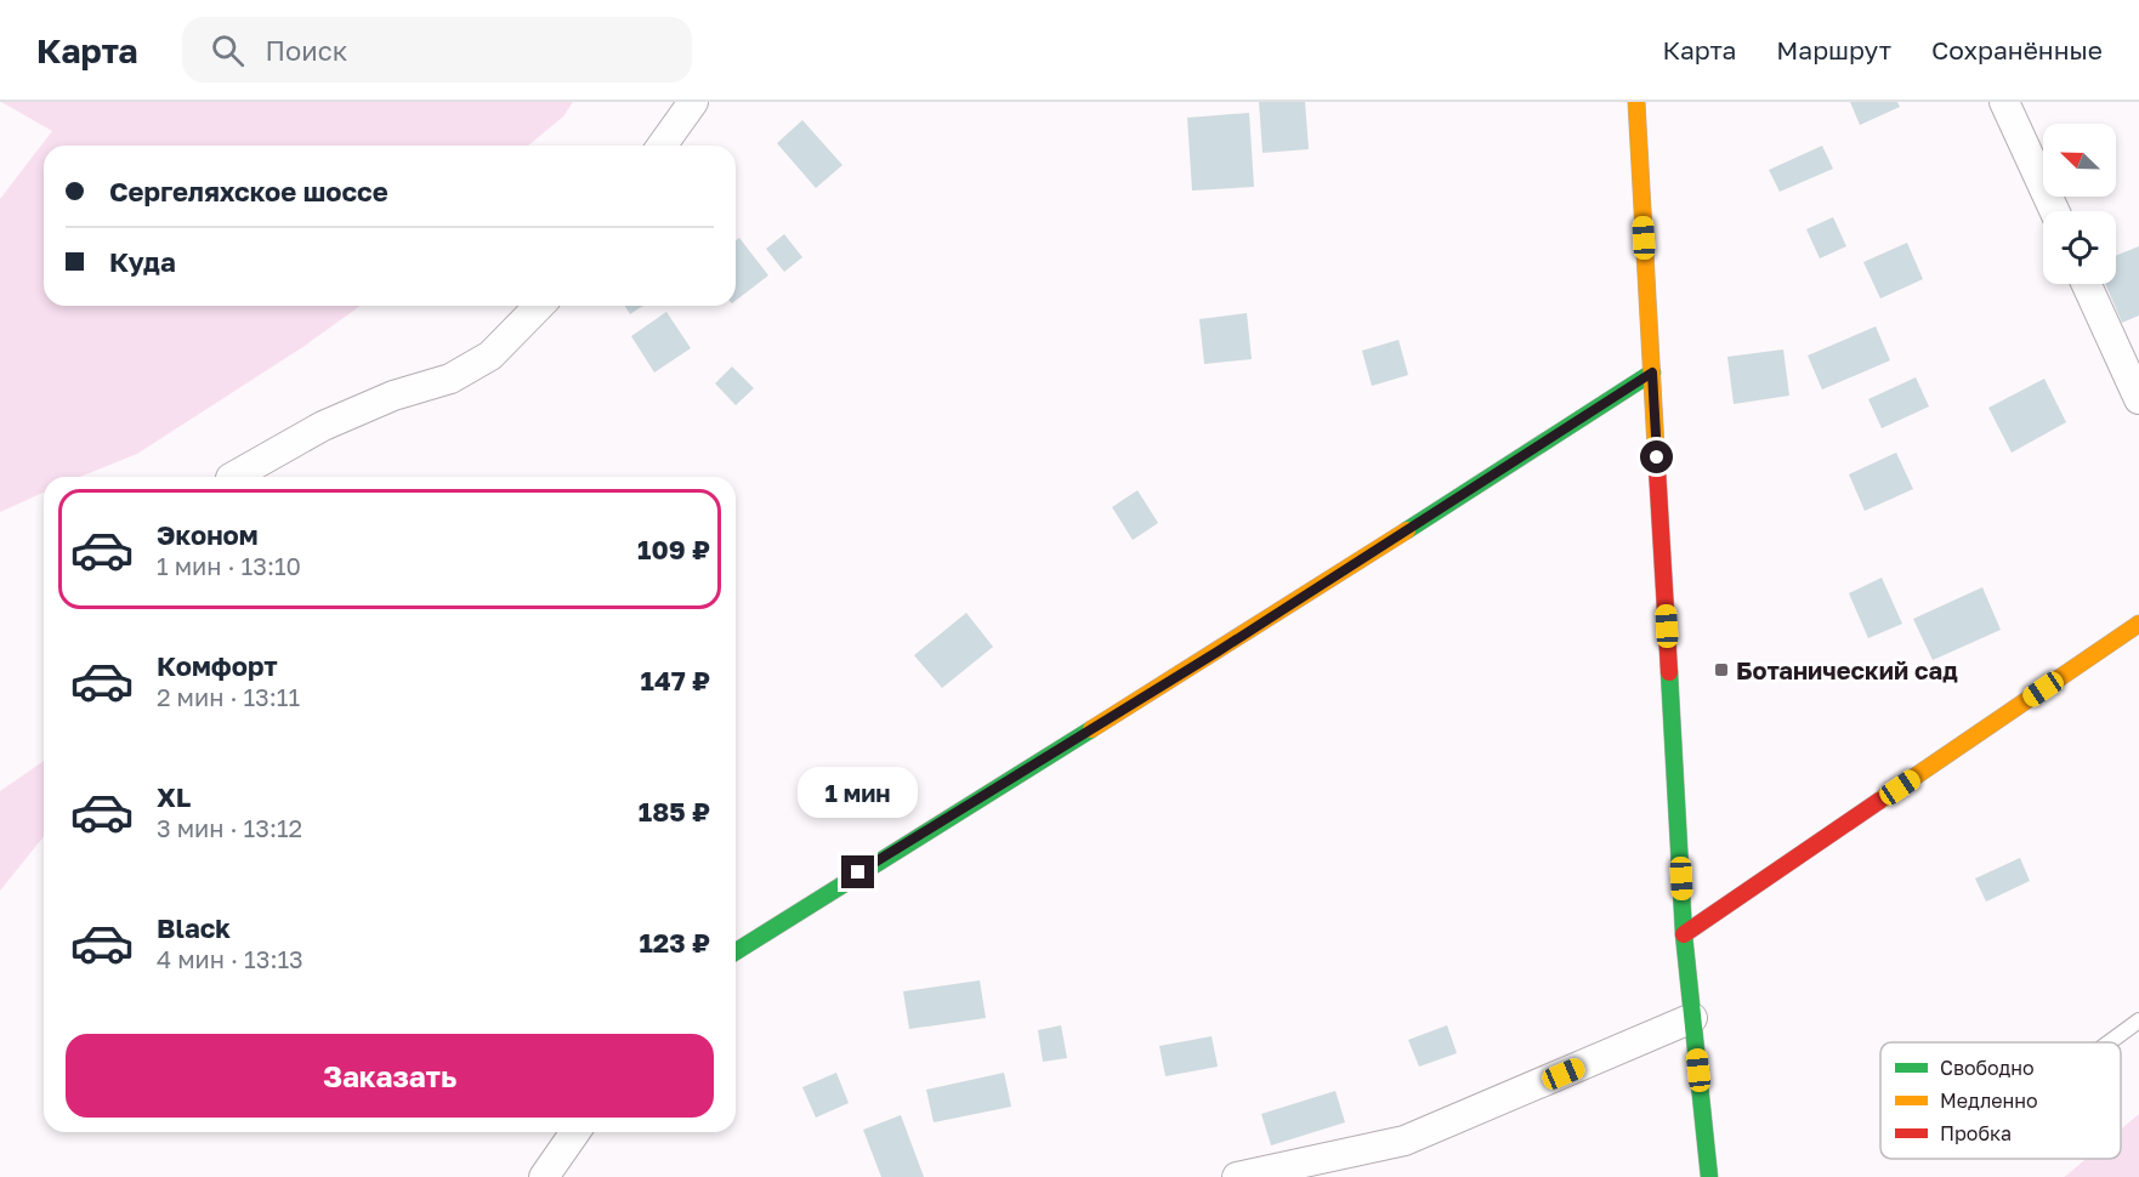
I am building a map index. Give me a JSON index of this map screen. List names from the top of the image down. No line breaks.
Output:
{"places":{"transit":["Ботанический сад"]},"legend":["Свободно","Медленно","Пробка"],"north":"top left","page":{"header":"Карта","search":"Поиск","nav":["Карта","Маршрут","Сохранённые"],"banner":["Сергеляхское шоссе","Куда"],"list":[{"name":"Эконом","note":"1 мин · 13:10","value":"109 ₽"},{"name":"Комфорт","note":"2 мин · 13:11","value":"147 ₽"},{"name":"XL","note":"3 мин · 13:12","value":"185 ₽"},{"name":"Black","note":"4 мин · 13:13","value":"123 ₽"}],"bubble":"1 мин","buttons":"Заказать"}}
